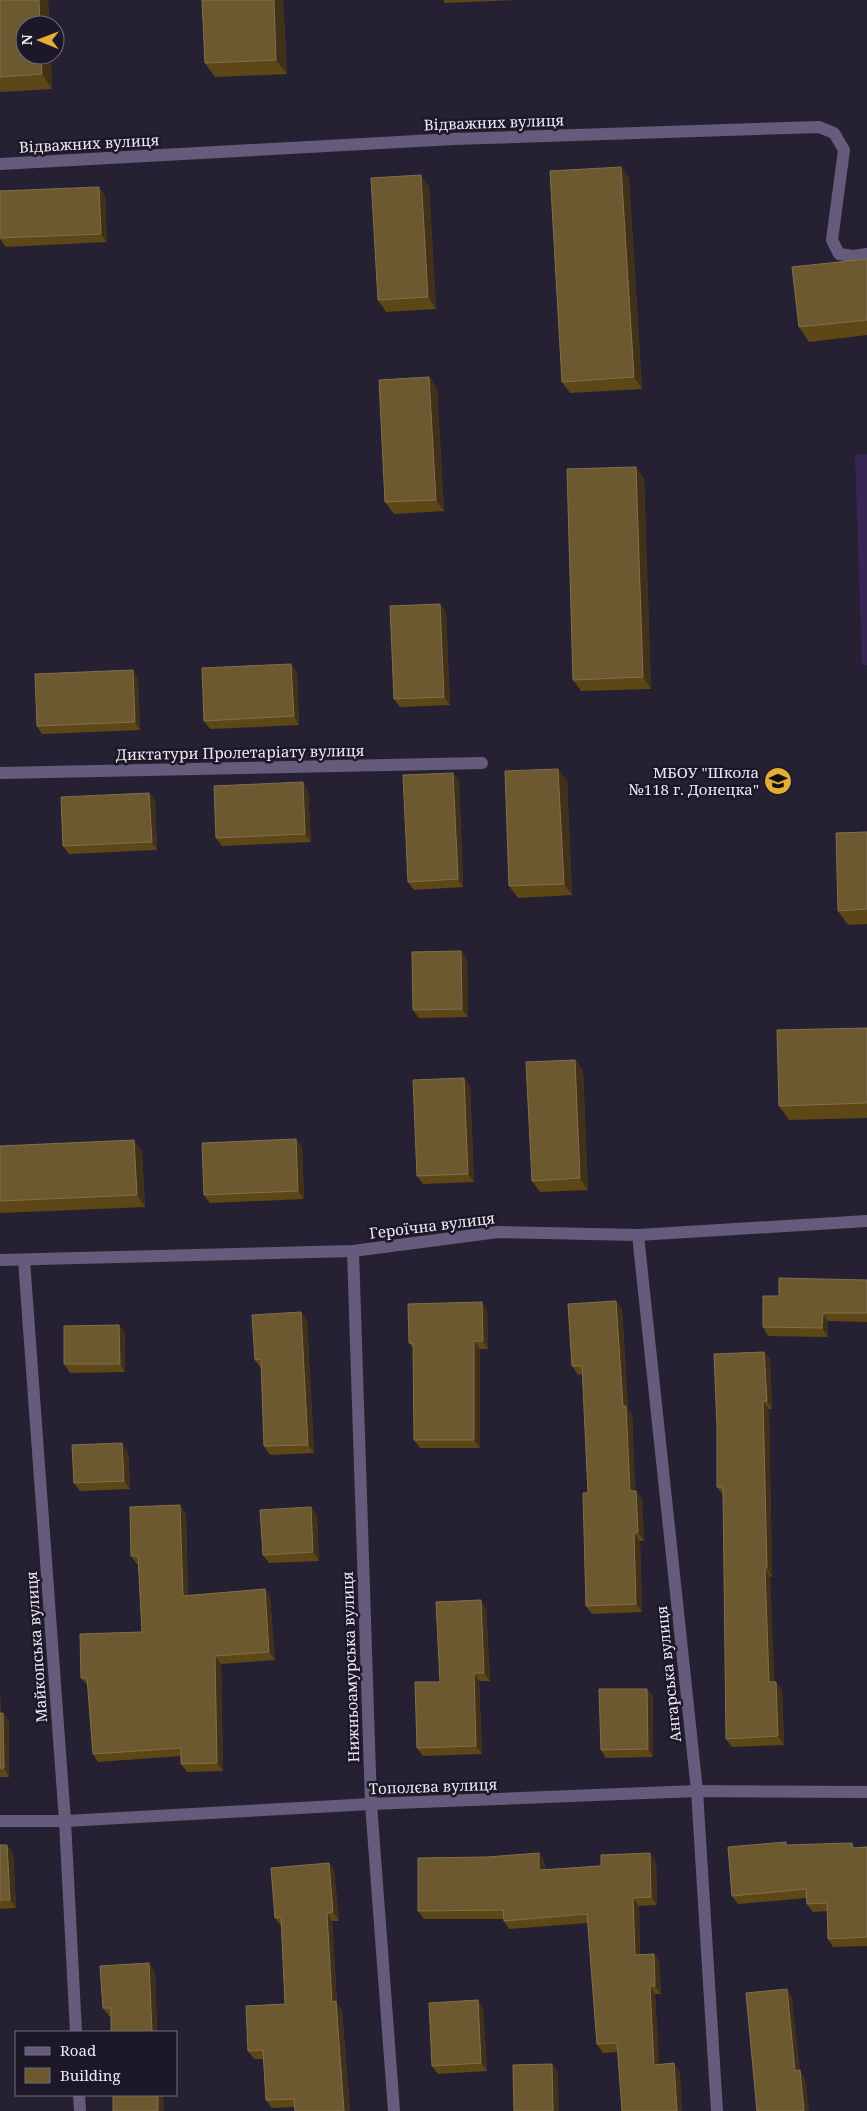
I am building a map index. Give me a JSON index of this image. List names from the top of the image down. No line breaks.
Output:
{"streets":{"street":["Відважних вулиця","Диктатури Пролетаріату вулиця","Героїчна вулиця","Майкопська вулиця","Нижньоамурська вулиця","Ангарська вулиця","Тополєва вулиця"]},"crossings":[["Героїчна вулиця","Майкопська вулиця"],["Героїчна вулиця","Нижньоамурська вулиця"],["Героїчна вулиця","Ангарська вулиця"],["Майкопська вулиця","Тополєва вулиця"],["Нижньоамурська вулиця","Тополєва вулиця"],["Ангарська вулиця","Тополєва вулиця"]],"places":{"school or university":["МБОУ \"Школа №118 г. Донецка\""]},"legend":["Road","Building"],"north":"left"}
